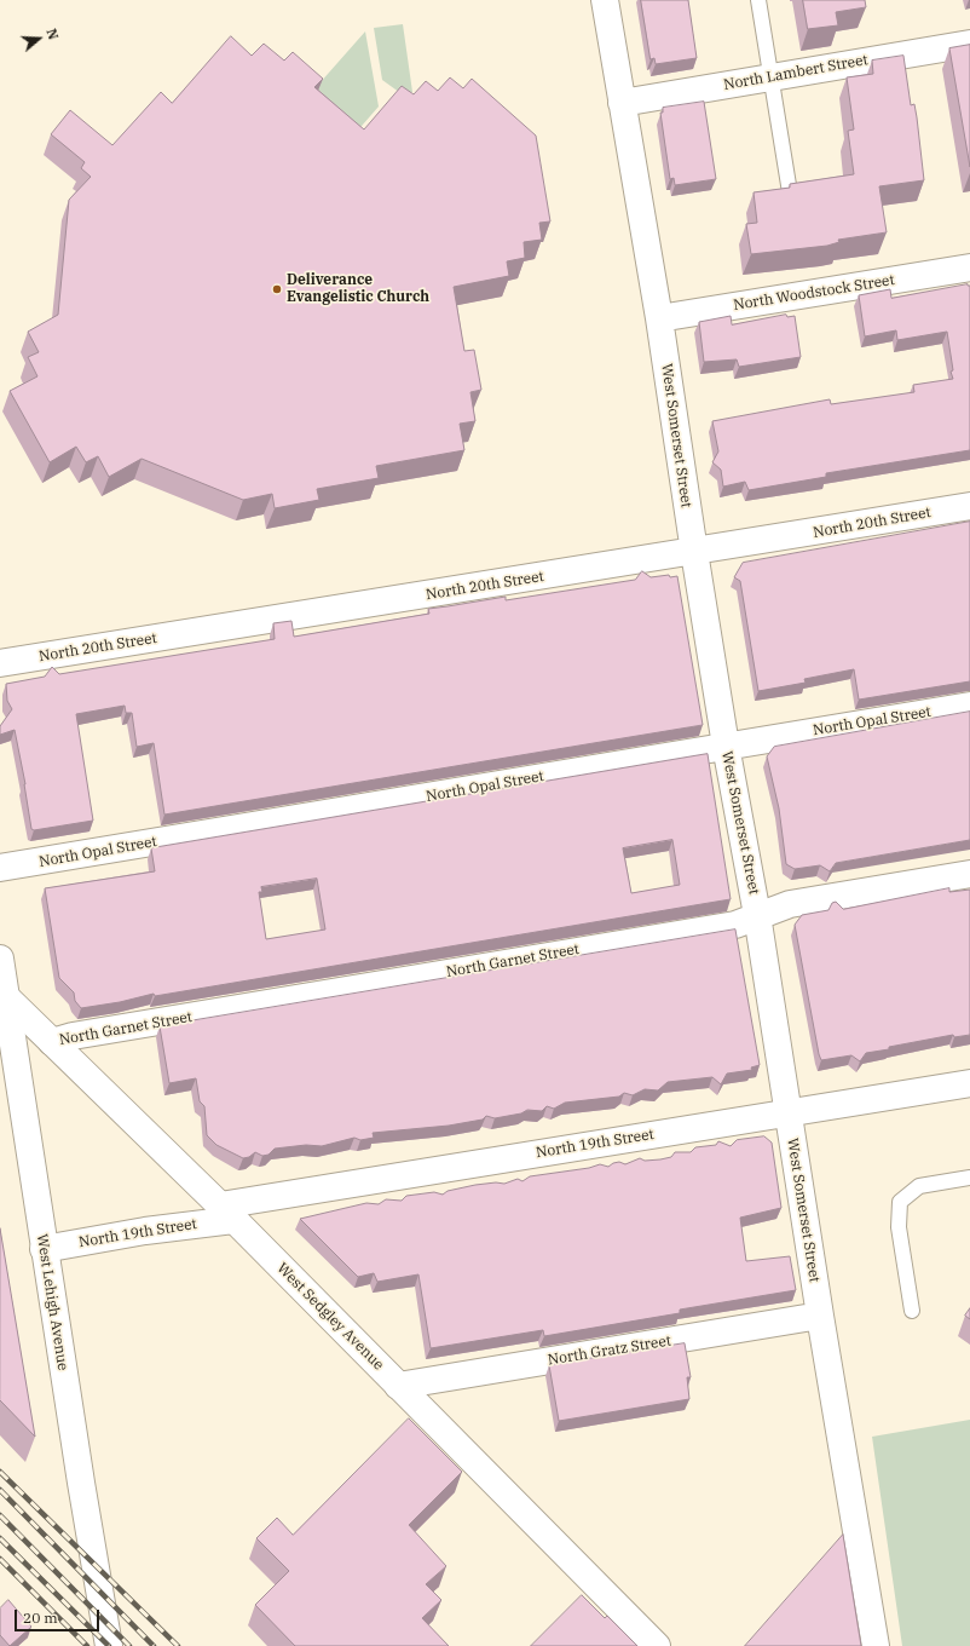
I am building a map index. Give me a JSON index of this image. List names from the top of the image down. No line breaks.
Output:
{"streets":{"street":["North Lambert Street","North Woodstock Street","West Somerset Street","North 20th Street","North Opal Street","North Garnet Street","North 19th Street","West Lehigh Avenue","West Sedgley Avenue","North Gratz Street"]},"crossings":[["North Lambert Street","West Somerset Street"],["North Woodstock Street","West Somerset Street"],["West Somerset Street","North 20th Street"],["West Somerset Street","North Opal Street"],["West Somerset Street","North Garnet Street"],["West Somerset Street","North 19th Street"],["West Somerset Street","North Gratz Street"],["North Garnet Street","West Sedgley Avenue"],["North 19th Street","West Lehigh Avenue"],["North 19th Street","West Sedgley Avenue"],["West Lehigh Avenue","West Sedgley Avenue"],["West Sedgley Avenue","North Gratz Street"]],"places":["Deliverance Evangelistic Church"],"scale_bar":"20 m","north":"right"}
